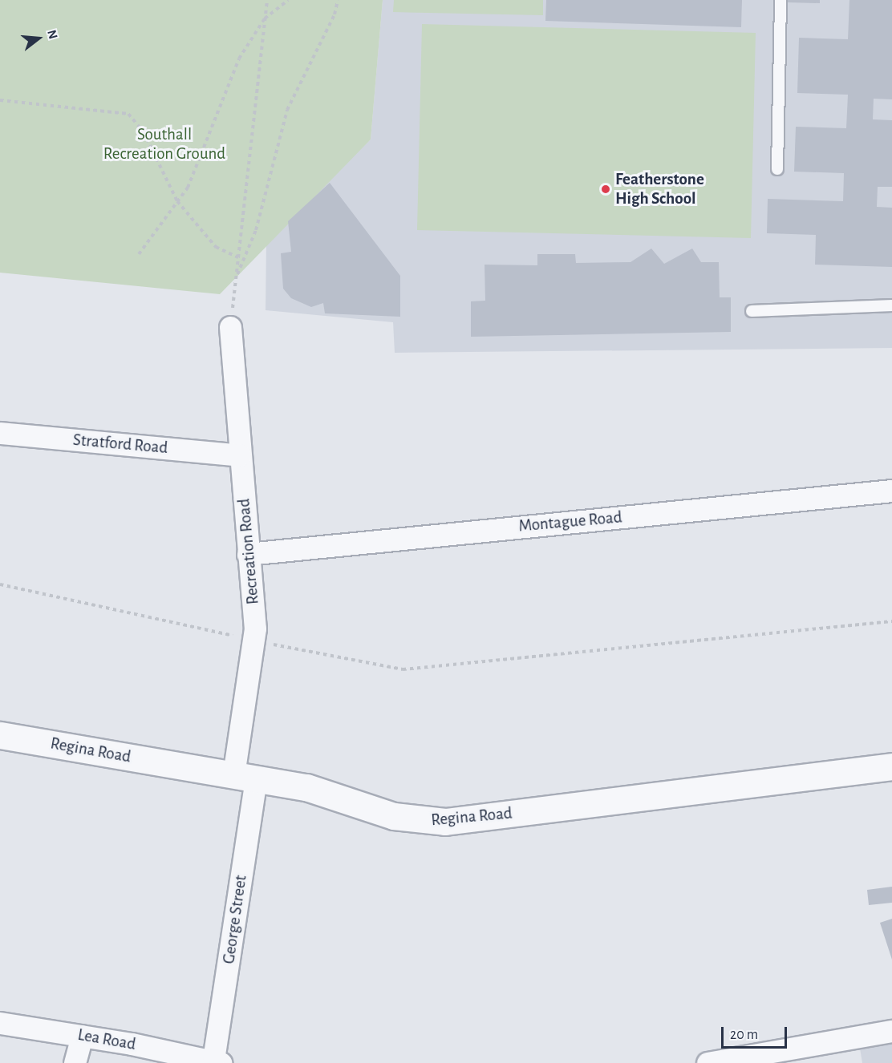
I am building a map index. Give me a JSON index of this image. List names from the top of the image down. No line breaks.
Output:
{"streets":{"street":["Stratford Road","Montague Road","Recreation Road","Regina Road","George Street","Lea Road"]},"crossings":[["Stratford Road","Recreation Road"],["Montague Road","Recreation Road"],["Recreation Road","Regina Road"],["Recreation Road","George Street"],["Regina Road","George Street"],["George Street","Lea Road"]],"parks":["Southall Recreation Ground"],"places":["Featherstone High School"],"scale_bar":"20 m","north":"right"}
